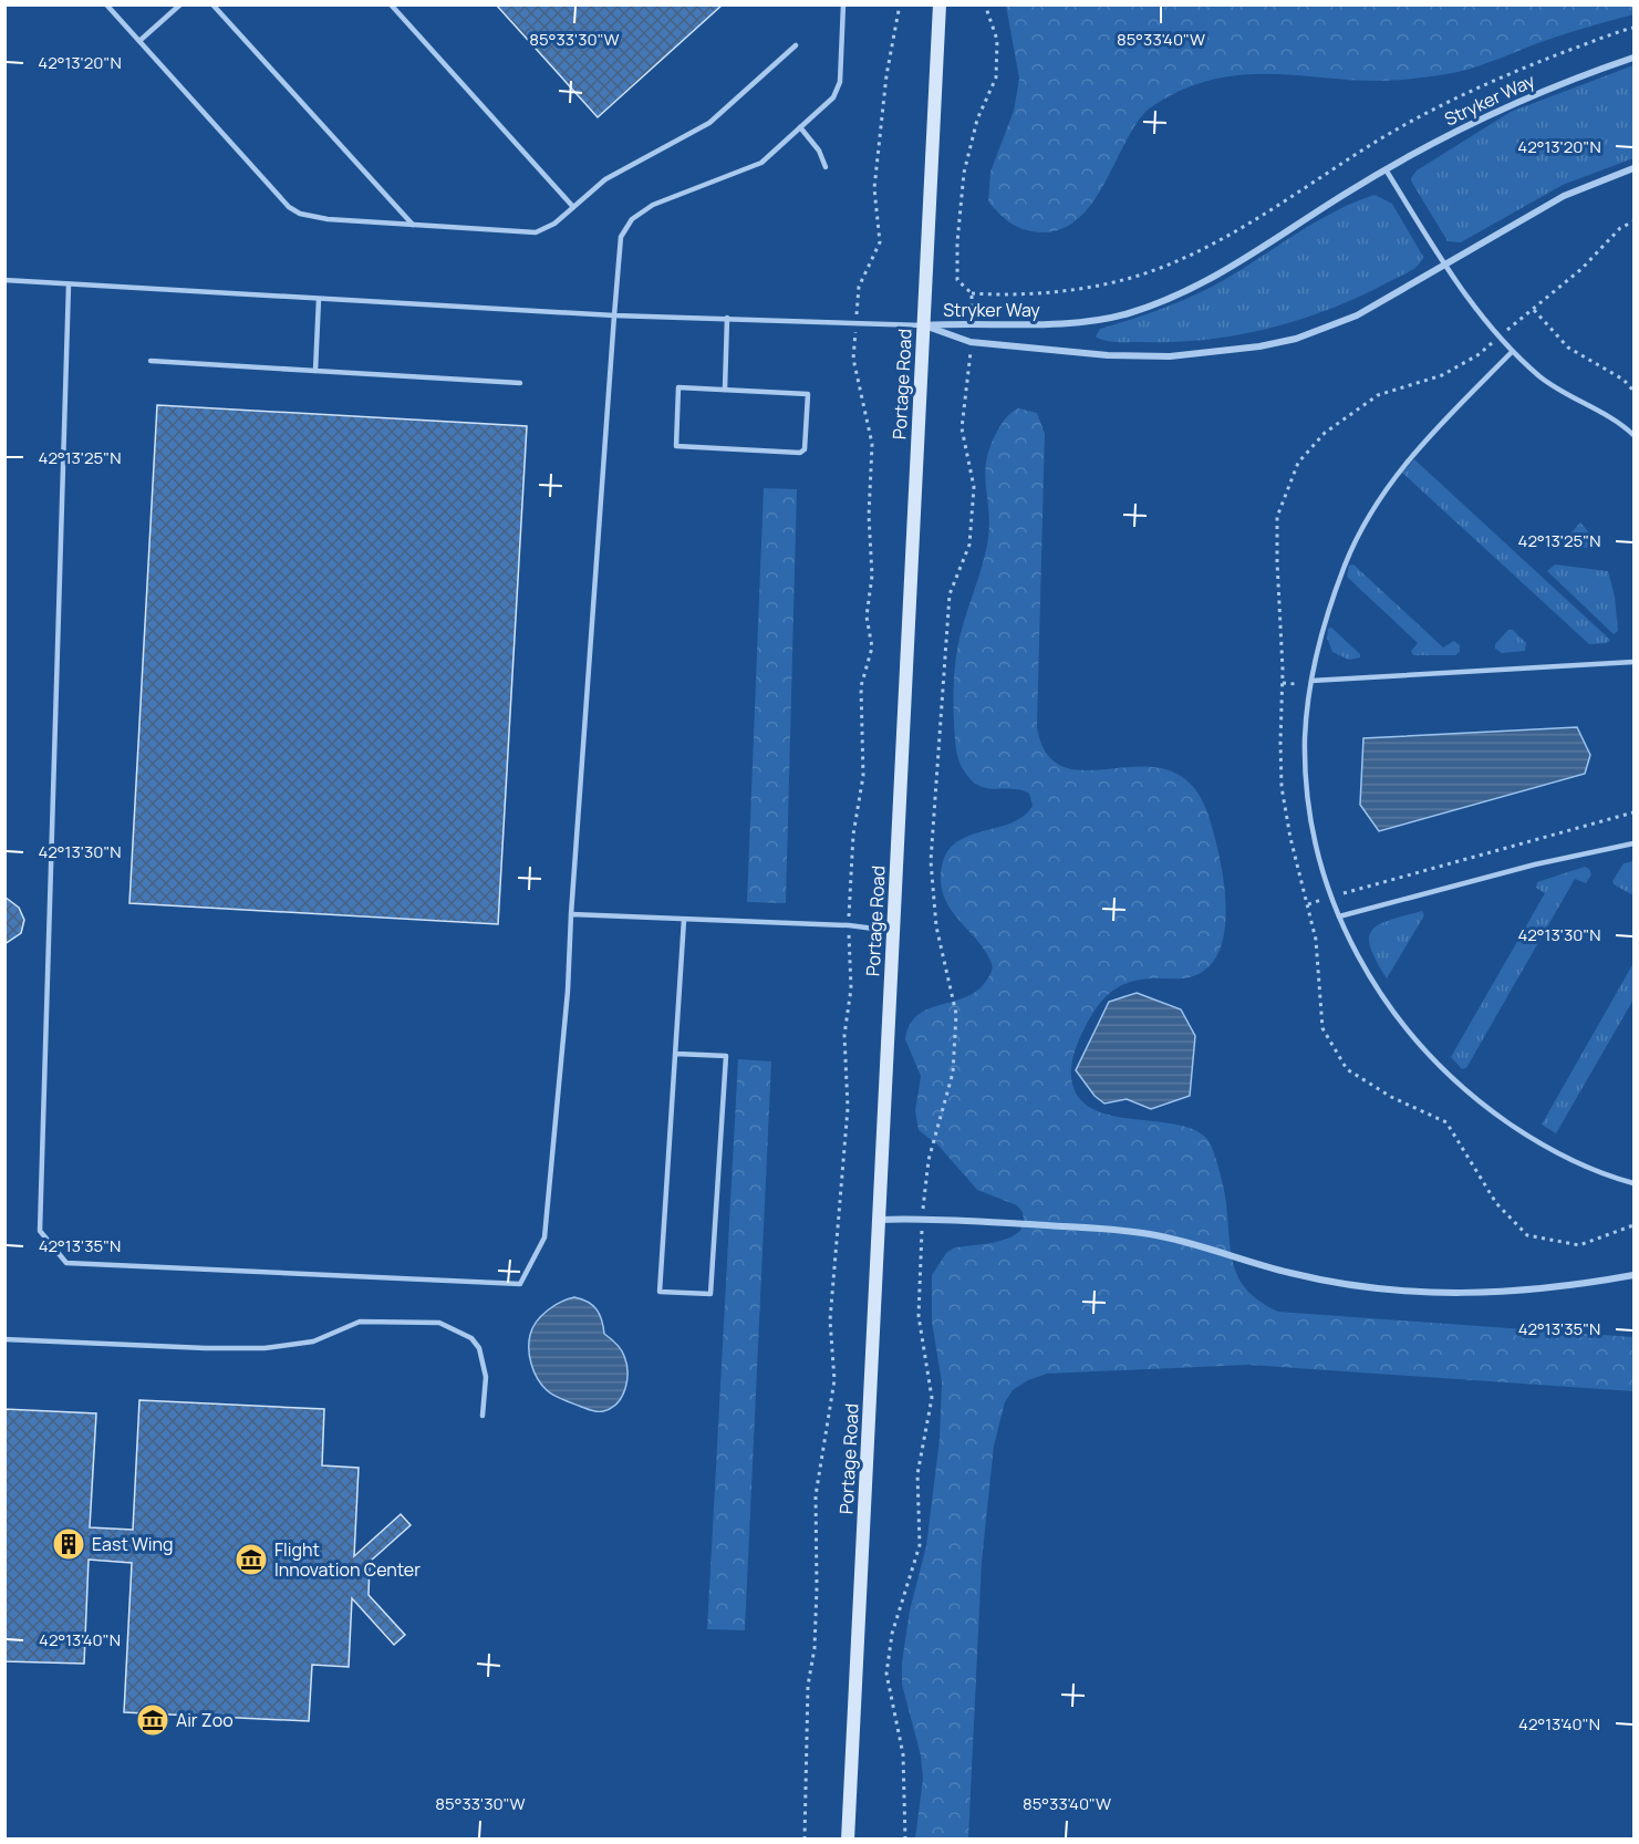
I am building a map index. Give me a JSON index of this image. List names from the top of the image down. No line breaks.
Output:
{"streets":{"main road":["Portage Road"],"street":["Stryker Way"]},"crossings":[["Stryker Way","Portage Road"]],"places":{"building":["East Wing"],"museum":["Flight Innovation Center","Air Zoo"]},"coordinates":["85°33'30\"W","85°33'40\"W","42°13'20\"N","42°13'25\"N","42°13'30\"N","42°13'35\"N","42°13'40\"N"]}
